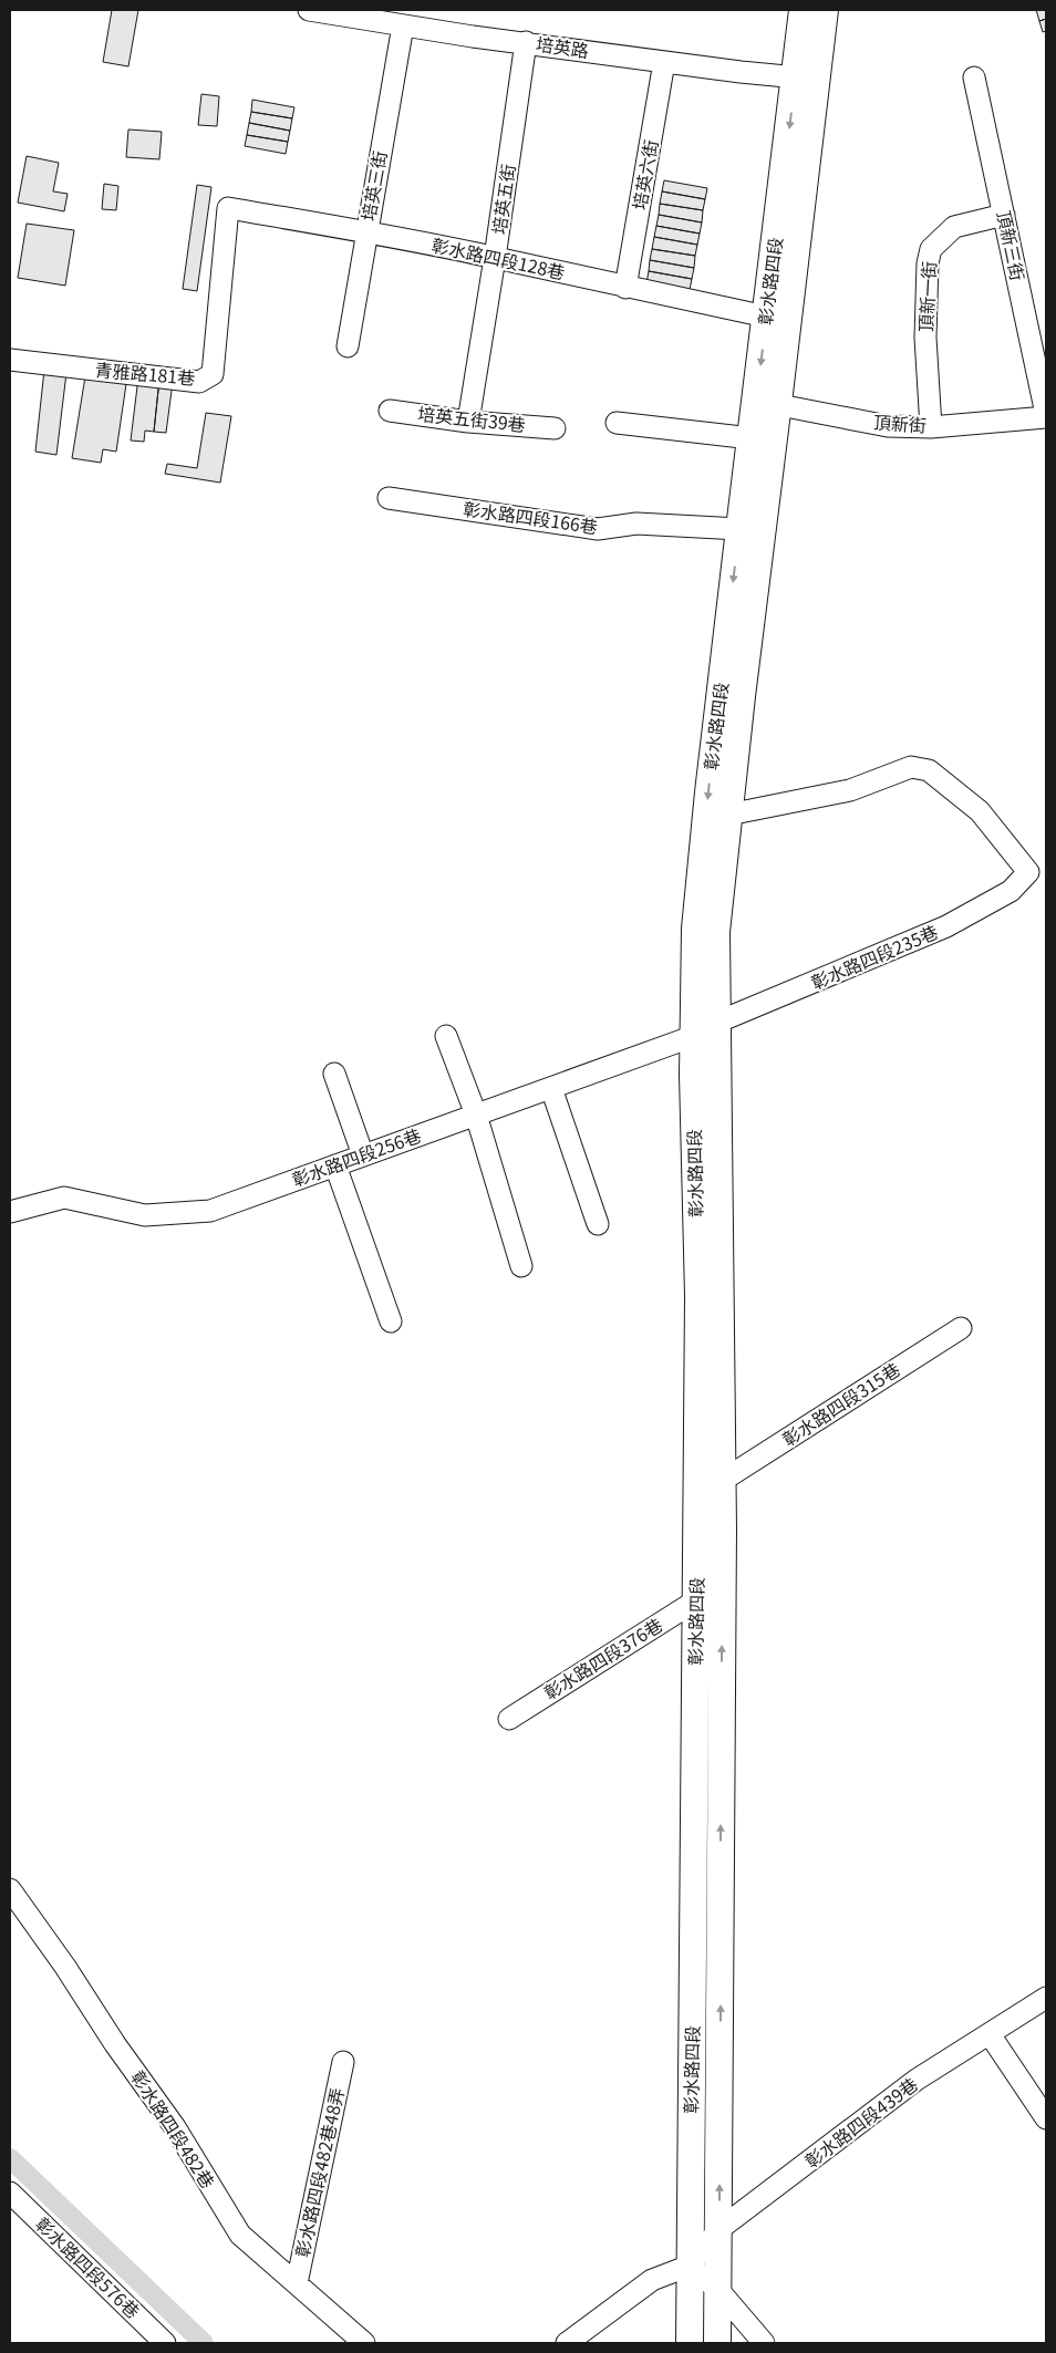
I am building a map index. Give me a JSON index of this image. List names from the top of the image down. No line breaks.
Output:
{"streets":{"main road":["彰水路四段"],"street":["培英路","培英六街","培英三街","培英五街","頂新三街","彰水路四段128巷","頂新一街","青雅路181巷","培英五街39巷","頂新街","彰水路四段166巷","彰水路四段235巷","彰水路四段256巷","彰水路四段315巷","彰水路四段376巷","彰水路四段439巷","彰水路四段482巷","彰水路四段482巷48弄","彰水路四段576巷"]},"crossings":[["培英路","培英六街"],["培英路","培英三街"],["培英路","培英五街"],["培英路","彰水路四段"],["培英六街","彰水路四段128巷"],["培英三街","彰水路四段128巷"],["培英五街","彰水路四段128巷"],["培英五街","培英五街39巷"],["頂新三街","頂新一街"],["頂新三街","頂新街"],["彰水路四段128巷","彰水路四段"],["彰水路四段128巷","青雅路181巷"],["彰水路四段","頂新街"],["彰水路四段","彰水路四段166巷"],["彰水路四段","彰水路四段235巷"],["彰水路四段","彰水路四段256巷"],["彰水路四段","彰水路四段315巷"],["彰水路四段","彰水路四段376巷"],["彰水路四段","彰水路四段439巷"],["頂新一街","頂新街"],["彰水路四段235巷","彰水路四段256巷"],["彰水路四段482巷","彰水路四段482巷48弄"]]}
